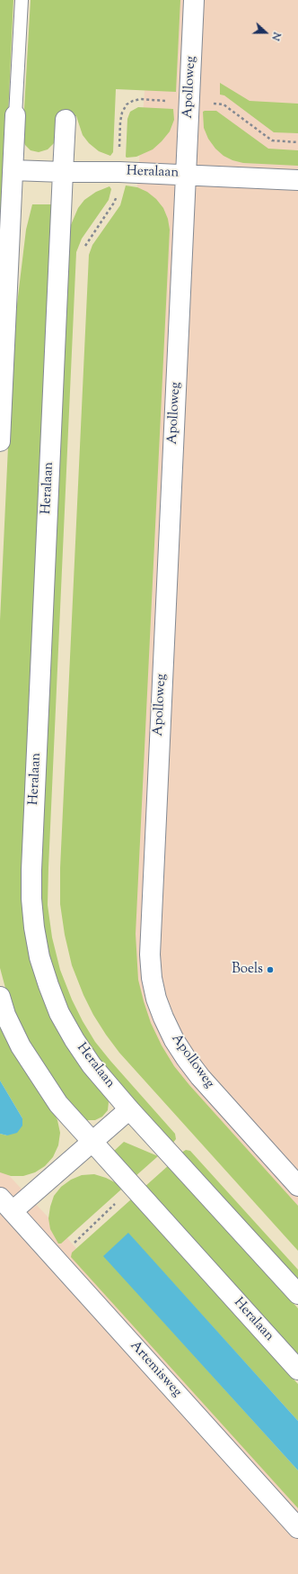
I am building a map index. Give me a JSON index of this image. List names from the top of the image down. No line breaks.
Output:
{"streets":{"street":["Apolloweg","Heralaan","Artemisweg"]},"crossings":[["Apolloweg","Heralaan"],["Heralaan","Artemisweg"]],"places":["Boels"],"north":"right"}
